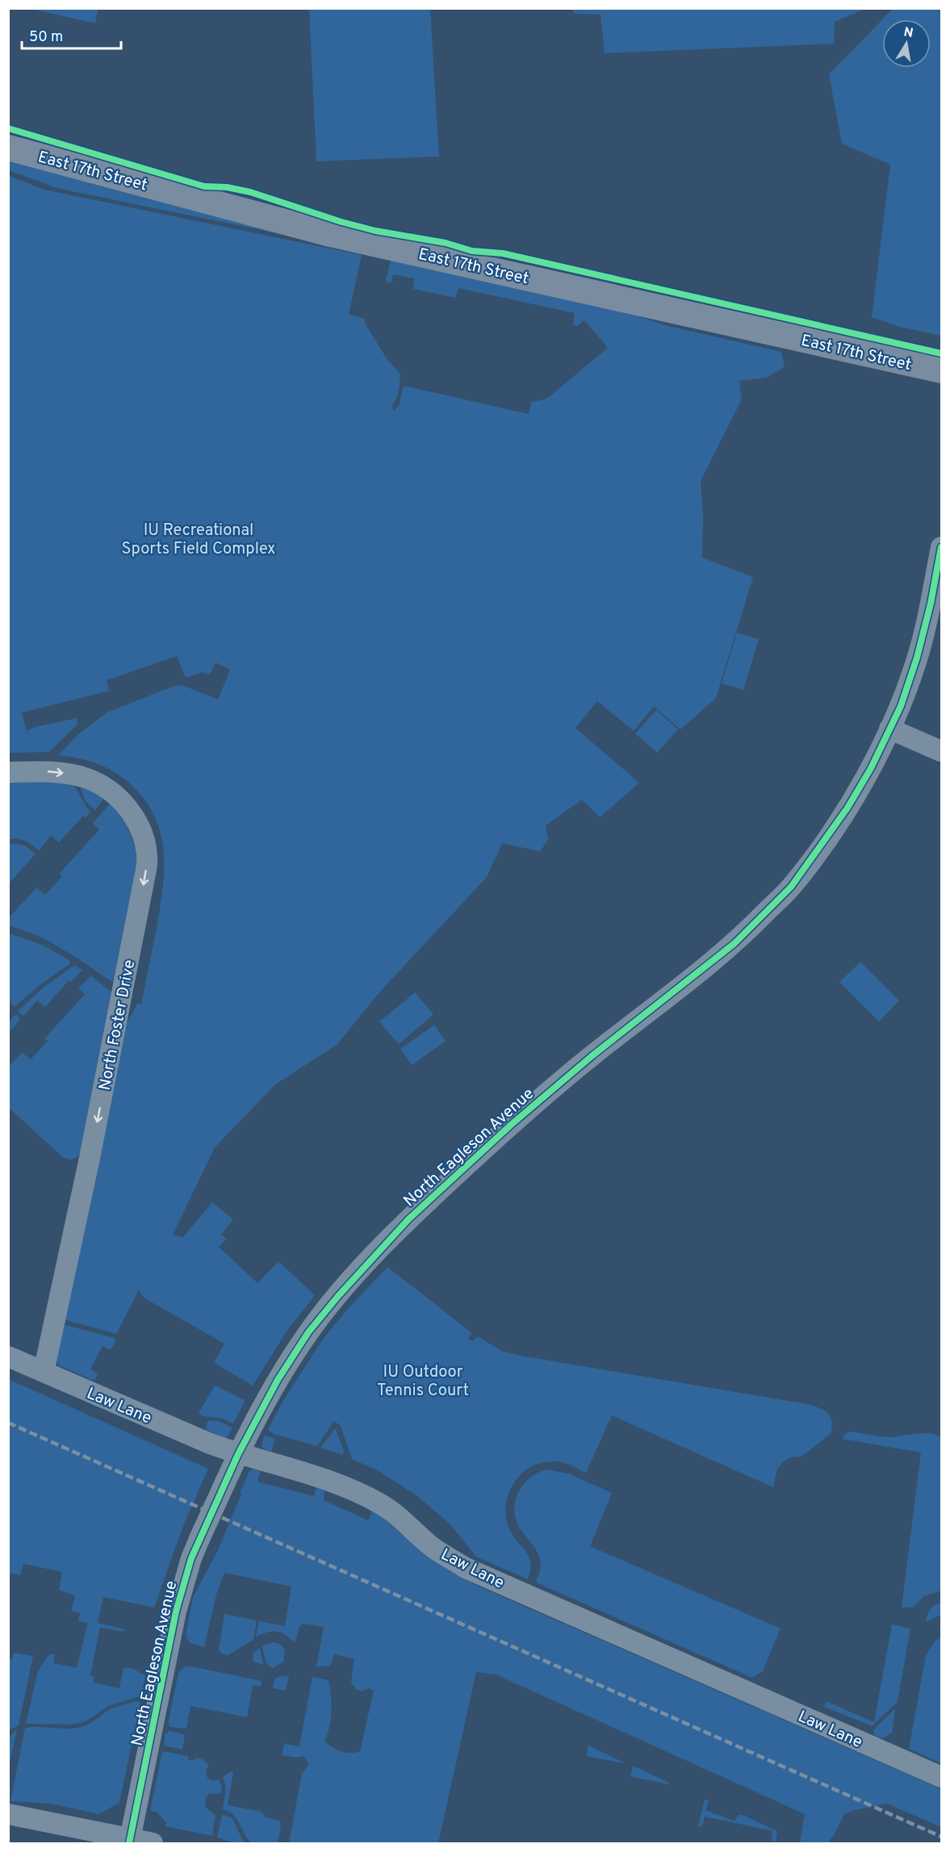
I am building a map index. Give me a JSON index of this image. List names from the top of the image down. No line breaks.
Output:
{"streets":{"main road":["East 17th Street"],"street":["North Foster Drive","North Eagleson Avenue","Law Lane"]},"crossings":[["North Foster Drive","Law Lane"],["North Eagleson Avenue","Law Lane"]],"one_way":["North Foster Drive"],"parks":["IU Recreational Sports Field Complex","IU Outdoor Tennis Court"],"scale_bar":"50 m","north":"top"}
